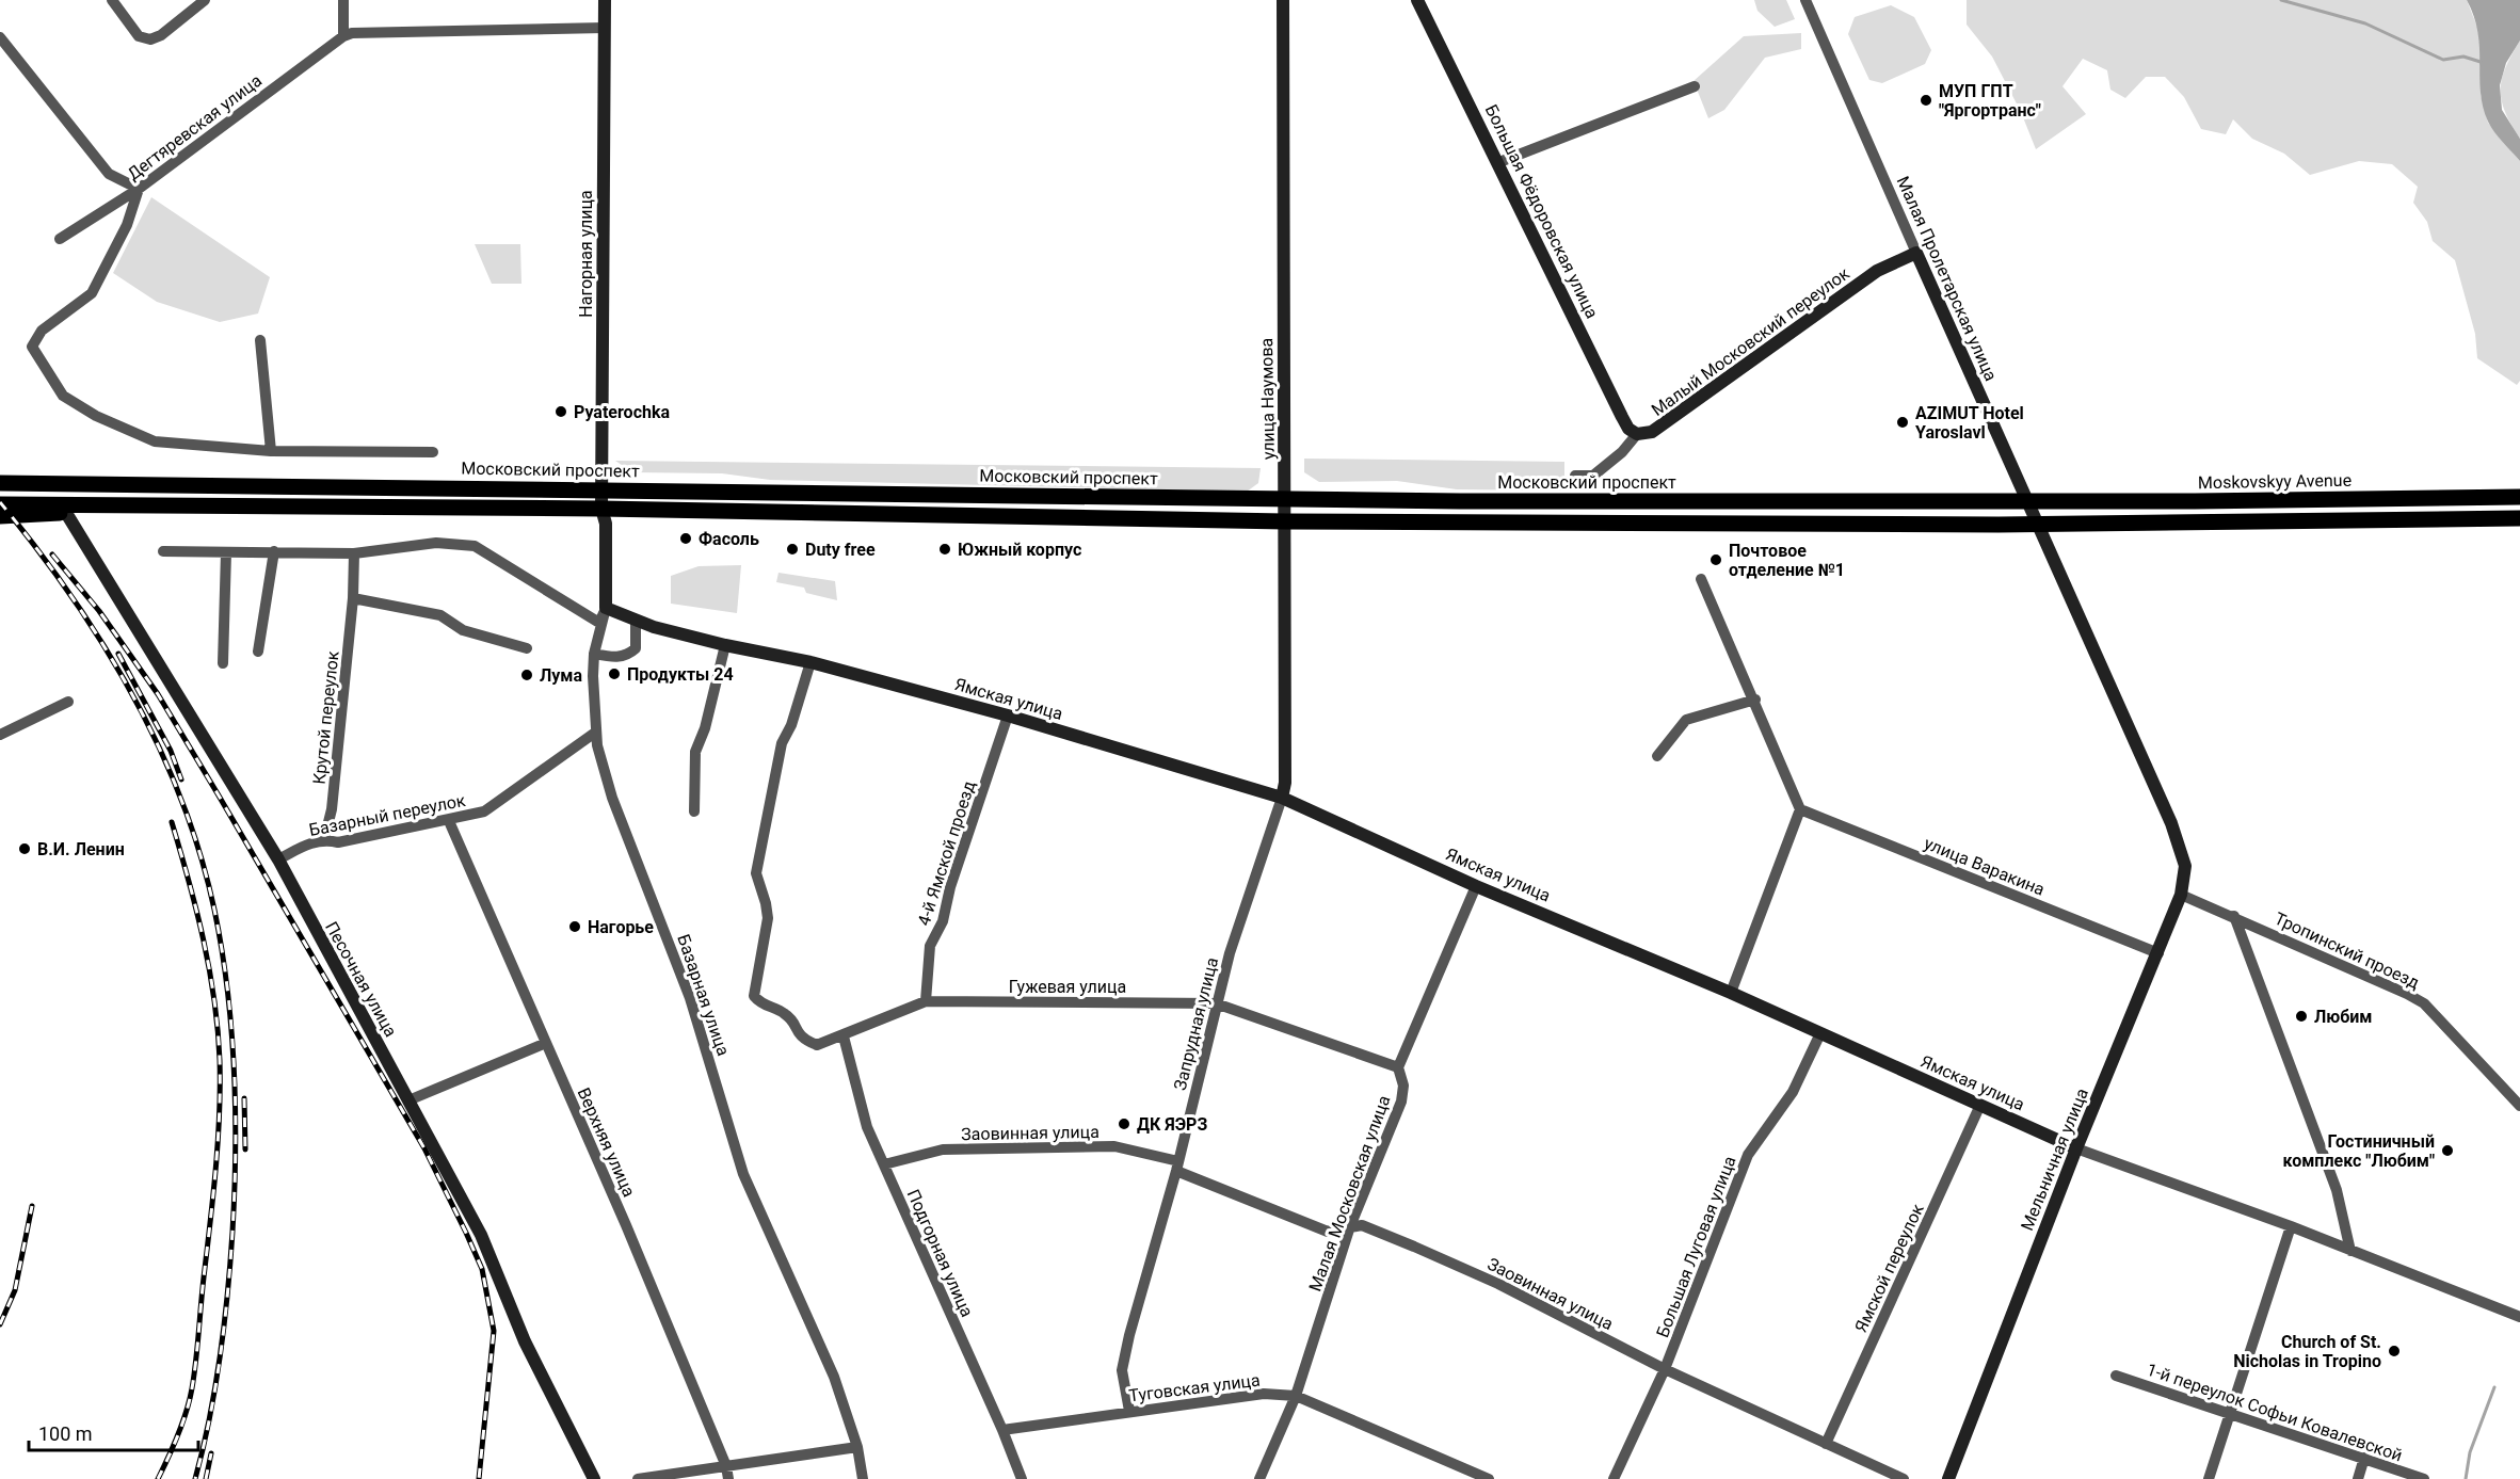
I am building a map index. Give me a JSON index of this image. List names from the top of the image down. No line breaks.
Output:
{"streets":{"main road":["Московский проспект","Moskovskyy Avenue"],"street":["Дегтяревская улица","Большая Фёдоровская улица","Нагорная улица","Малая Пролетарская улица","Малый Московский переулок","улица Наумова","Ямская улица","Крутой переулок","Базарный переулок","4-й Ямской проезд","улица Варакина","Тропинский проезд","Песочная улица","Гужевая улица","Базарная улица","Запрудная улица","Заовинная улица","Верхняя улица","Мельничная улица","Малая Московская улица","Большая Луговая улица","Подгорная улица","Ямской переулок","Туговская улица","1-й переулок Софьи Ковалевской"]},"crossings":[["Большая Фёдоровская улица","Малый Московский переулок"],["Нагорная улица","Московский проспект"],["Нагорная улица","Базарная улица"],["Малая Пролетарская улица","Малый Московский переулок"],["Малая Пролетарская улица","Московский проспект"],["Малая Пролетарская улица","Moskovskyy Avenue"],["Малая Пролетарская улица","Мельничная улица"],["улица Наумова","Московский проспект"],["улица Наумова","Ямская улица"],["улица Наумова","Запрудная улица"],["Московский проспект","Moskovskyy Avenue"],["Ямская улица","4-й Ямской проезд"],["Ямская улица","Гужевая улица"],["Ямская улица","Базарная улица"],["Ямская улица","Запрудная улица"],["Ямская улица","Мельничная улица"],["Ямская улица","Малая Московская улица"],["Ямская улица","Большая Луговая улица"],["Ямская улица","Ямской переулок"],["Крутой переулок","Базарный переулок"],["Базарный переулок","Песочная улица"],["Базарный переулок","Базарная улица"],["Базарный переулок","Верхняя улица"],["4-й Ямской проезд","Гужевая улица"],["улица Варакина","Мельничная улица"],["Тропинский проезд","Мельничная улица"],["Гужевая улица","Запрудная улица"],["Гужевая улица","Малая Московская улица"],["Гужевая улица","Подгорная улица"],["Запрудная улица","Заовинная улица"],["Запрудная улица","Туговская улица"],["Заовинная улица","Малая Московская улица"],["Заовинная улица","Большая Луговая улица"],["Заовинная улица","Подгорная улица"],["Заовинная улица","Ямской переулок"],["Малая Московская улица","Туговская улица"],["Подгорная улица","Туговская улица"]],"places":["МУП ГПТ \"Яргортранс\"","Pyaterochka","AZIMUT Hotel Yaroslavl","Фасоль","Duty free","Южный корпус","Почтовое отделение №1","Продукты 24","Лума","В.И. Ленин","Нагорье","Любим","ДК ЯЭРЗ","Гостиничный комплекс \"Любим\"","Church of St. Nicholas in Tropino"],"scale_bar":"100 m"}
